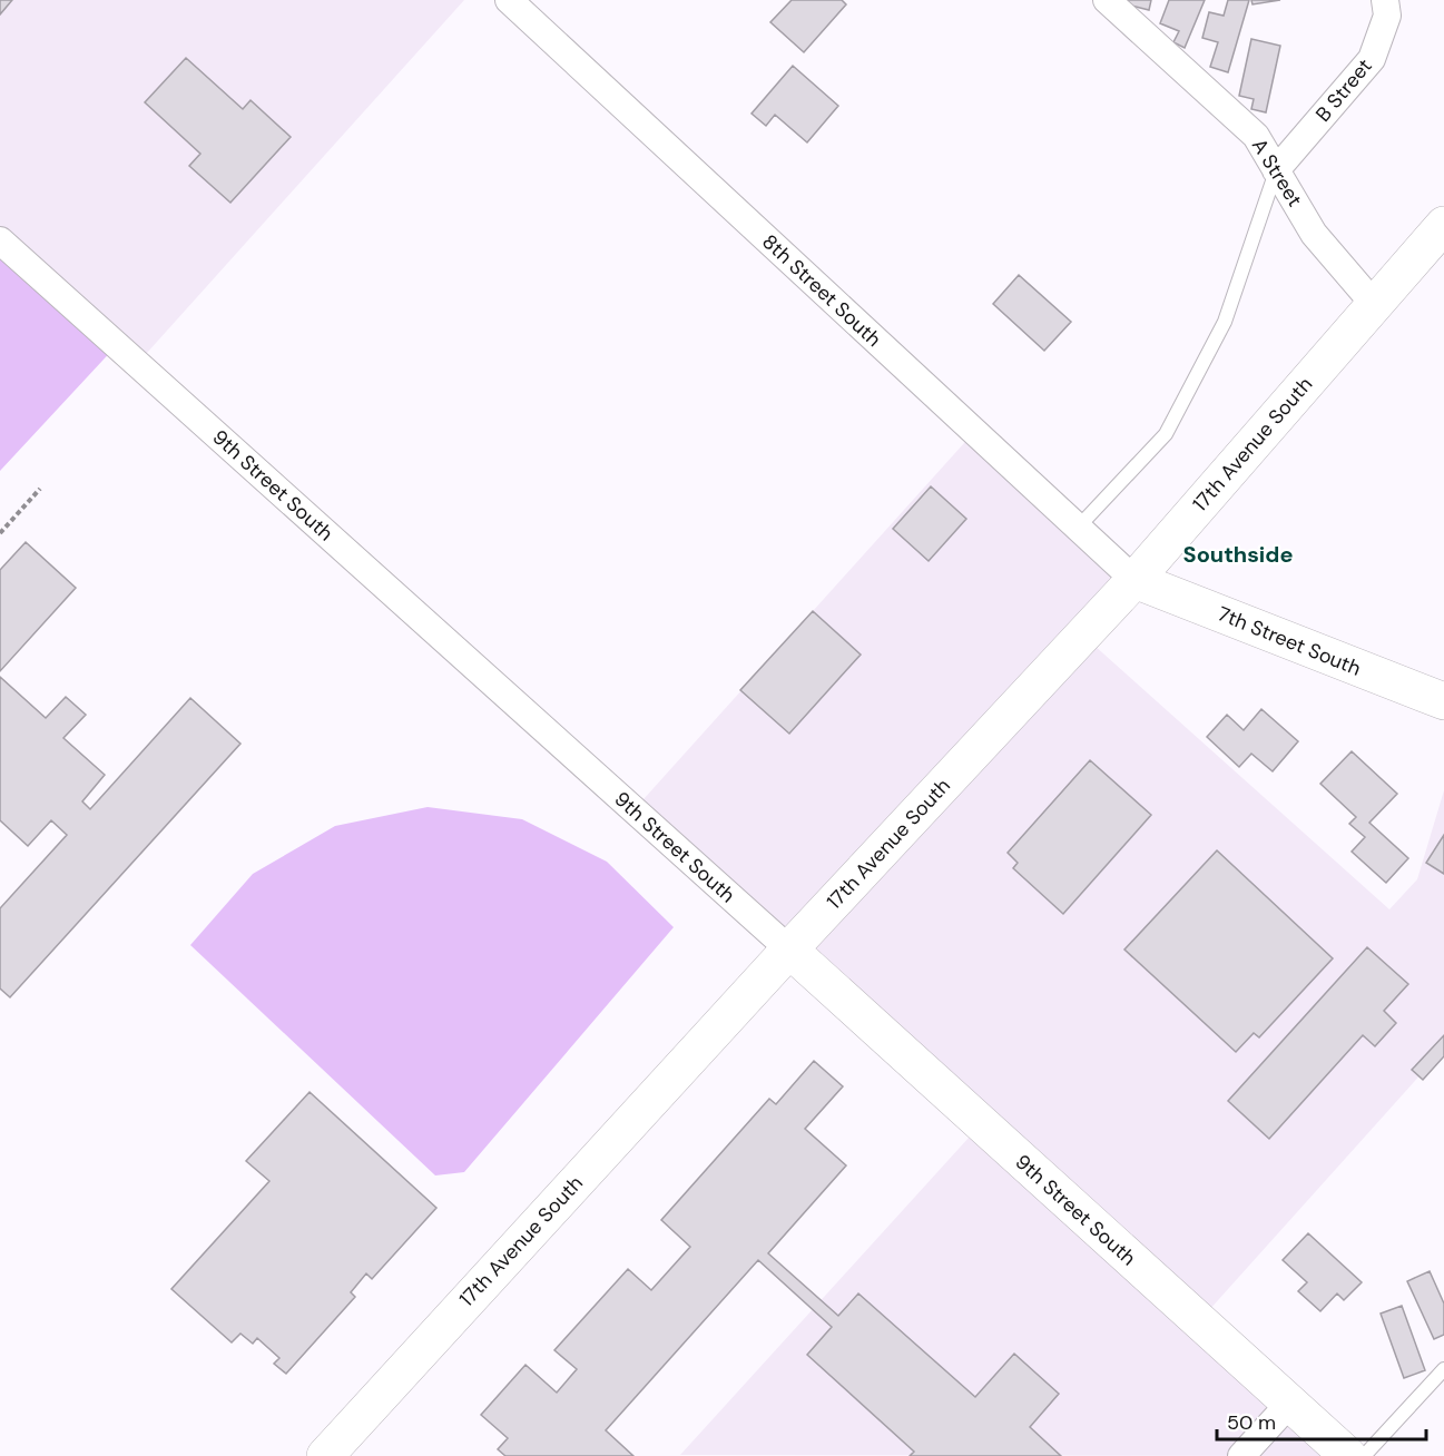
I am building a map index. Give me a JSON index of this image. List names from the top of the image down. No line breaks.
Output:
{"streets":{"street":["B Street","A Street","8th Street South","17th Avenue South","9th Street South","7th Street South"]},"crossings":[["B Street","A Street"],["A Street","17th Avenue South"],["8th Street South","17th Avenue South"],["8th Street South","7th Street South"],["17th Avenue South","9th Street South"],["17th Avenue South","7th Street South"]],"districts":["Southside"],"scale_bar":"50 m"}
